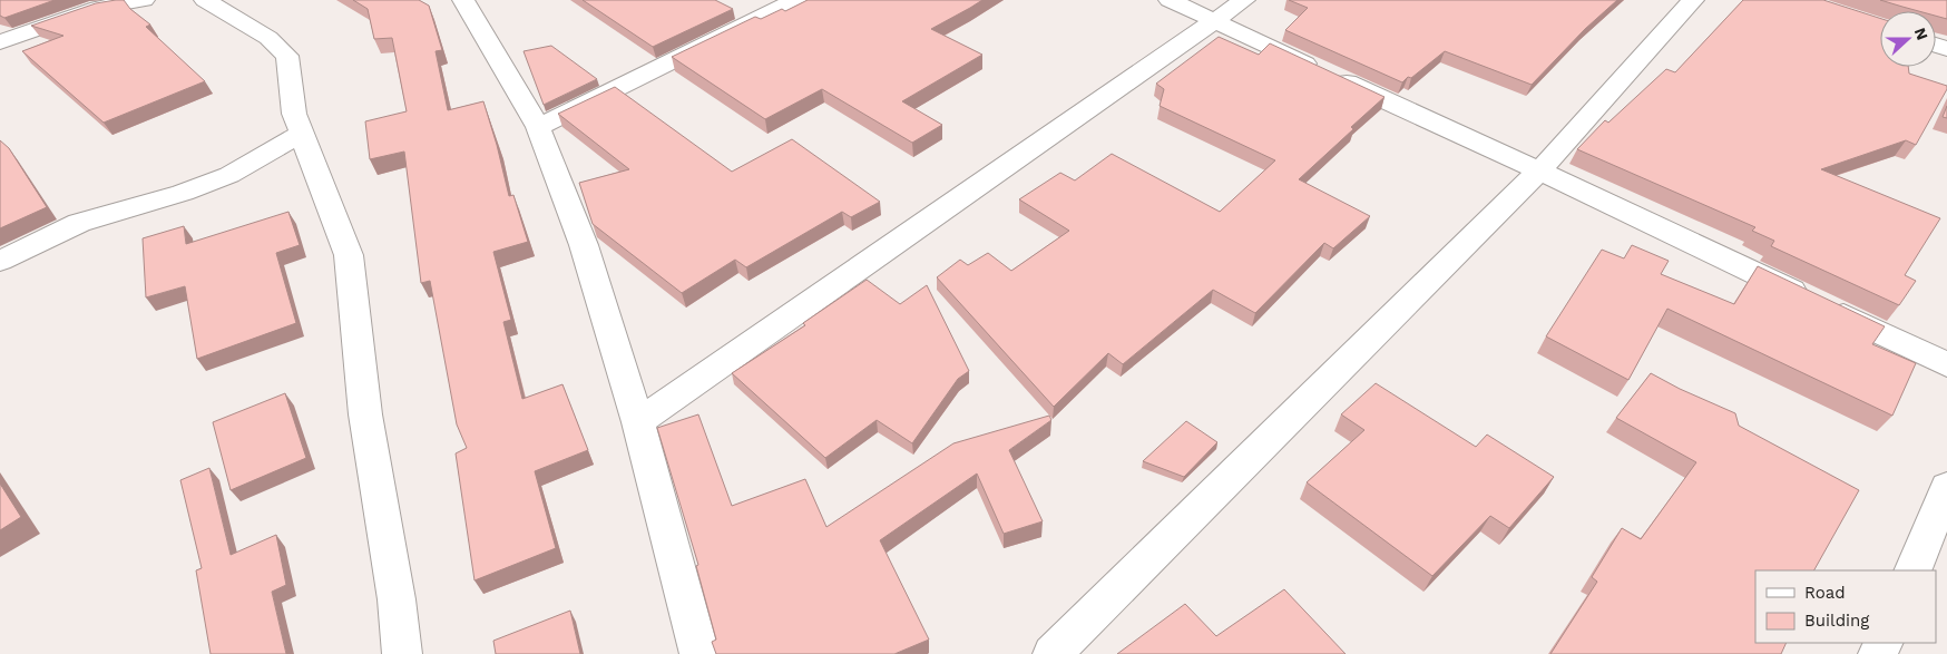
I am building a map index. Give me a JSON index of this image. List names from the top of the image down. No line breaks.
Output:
{"legend":["Road","Building"],"north":"right"}
